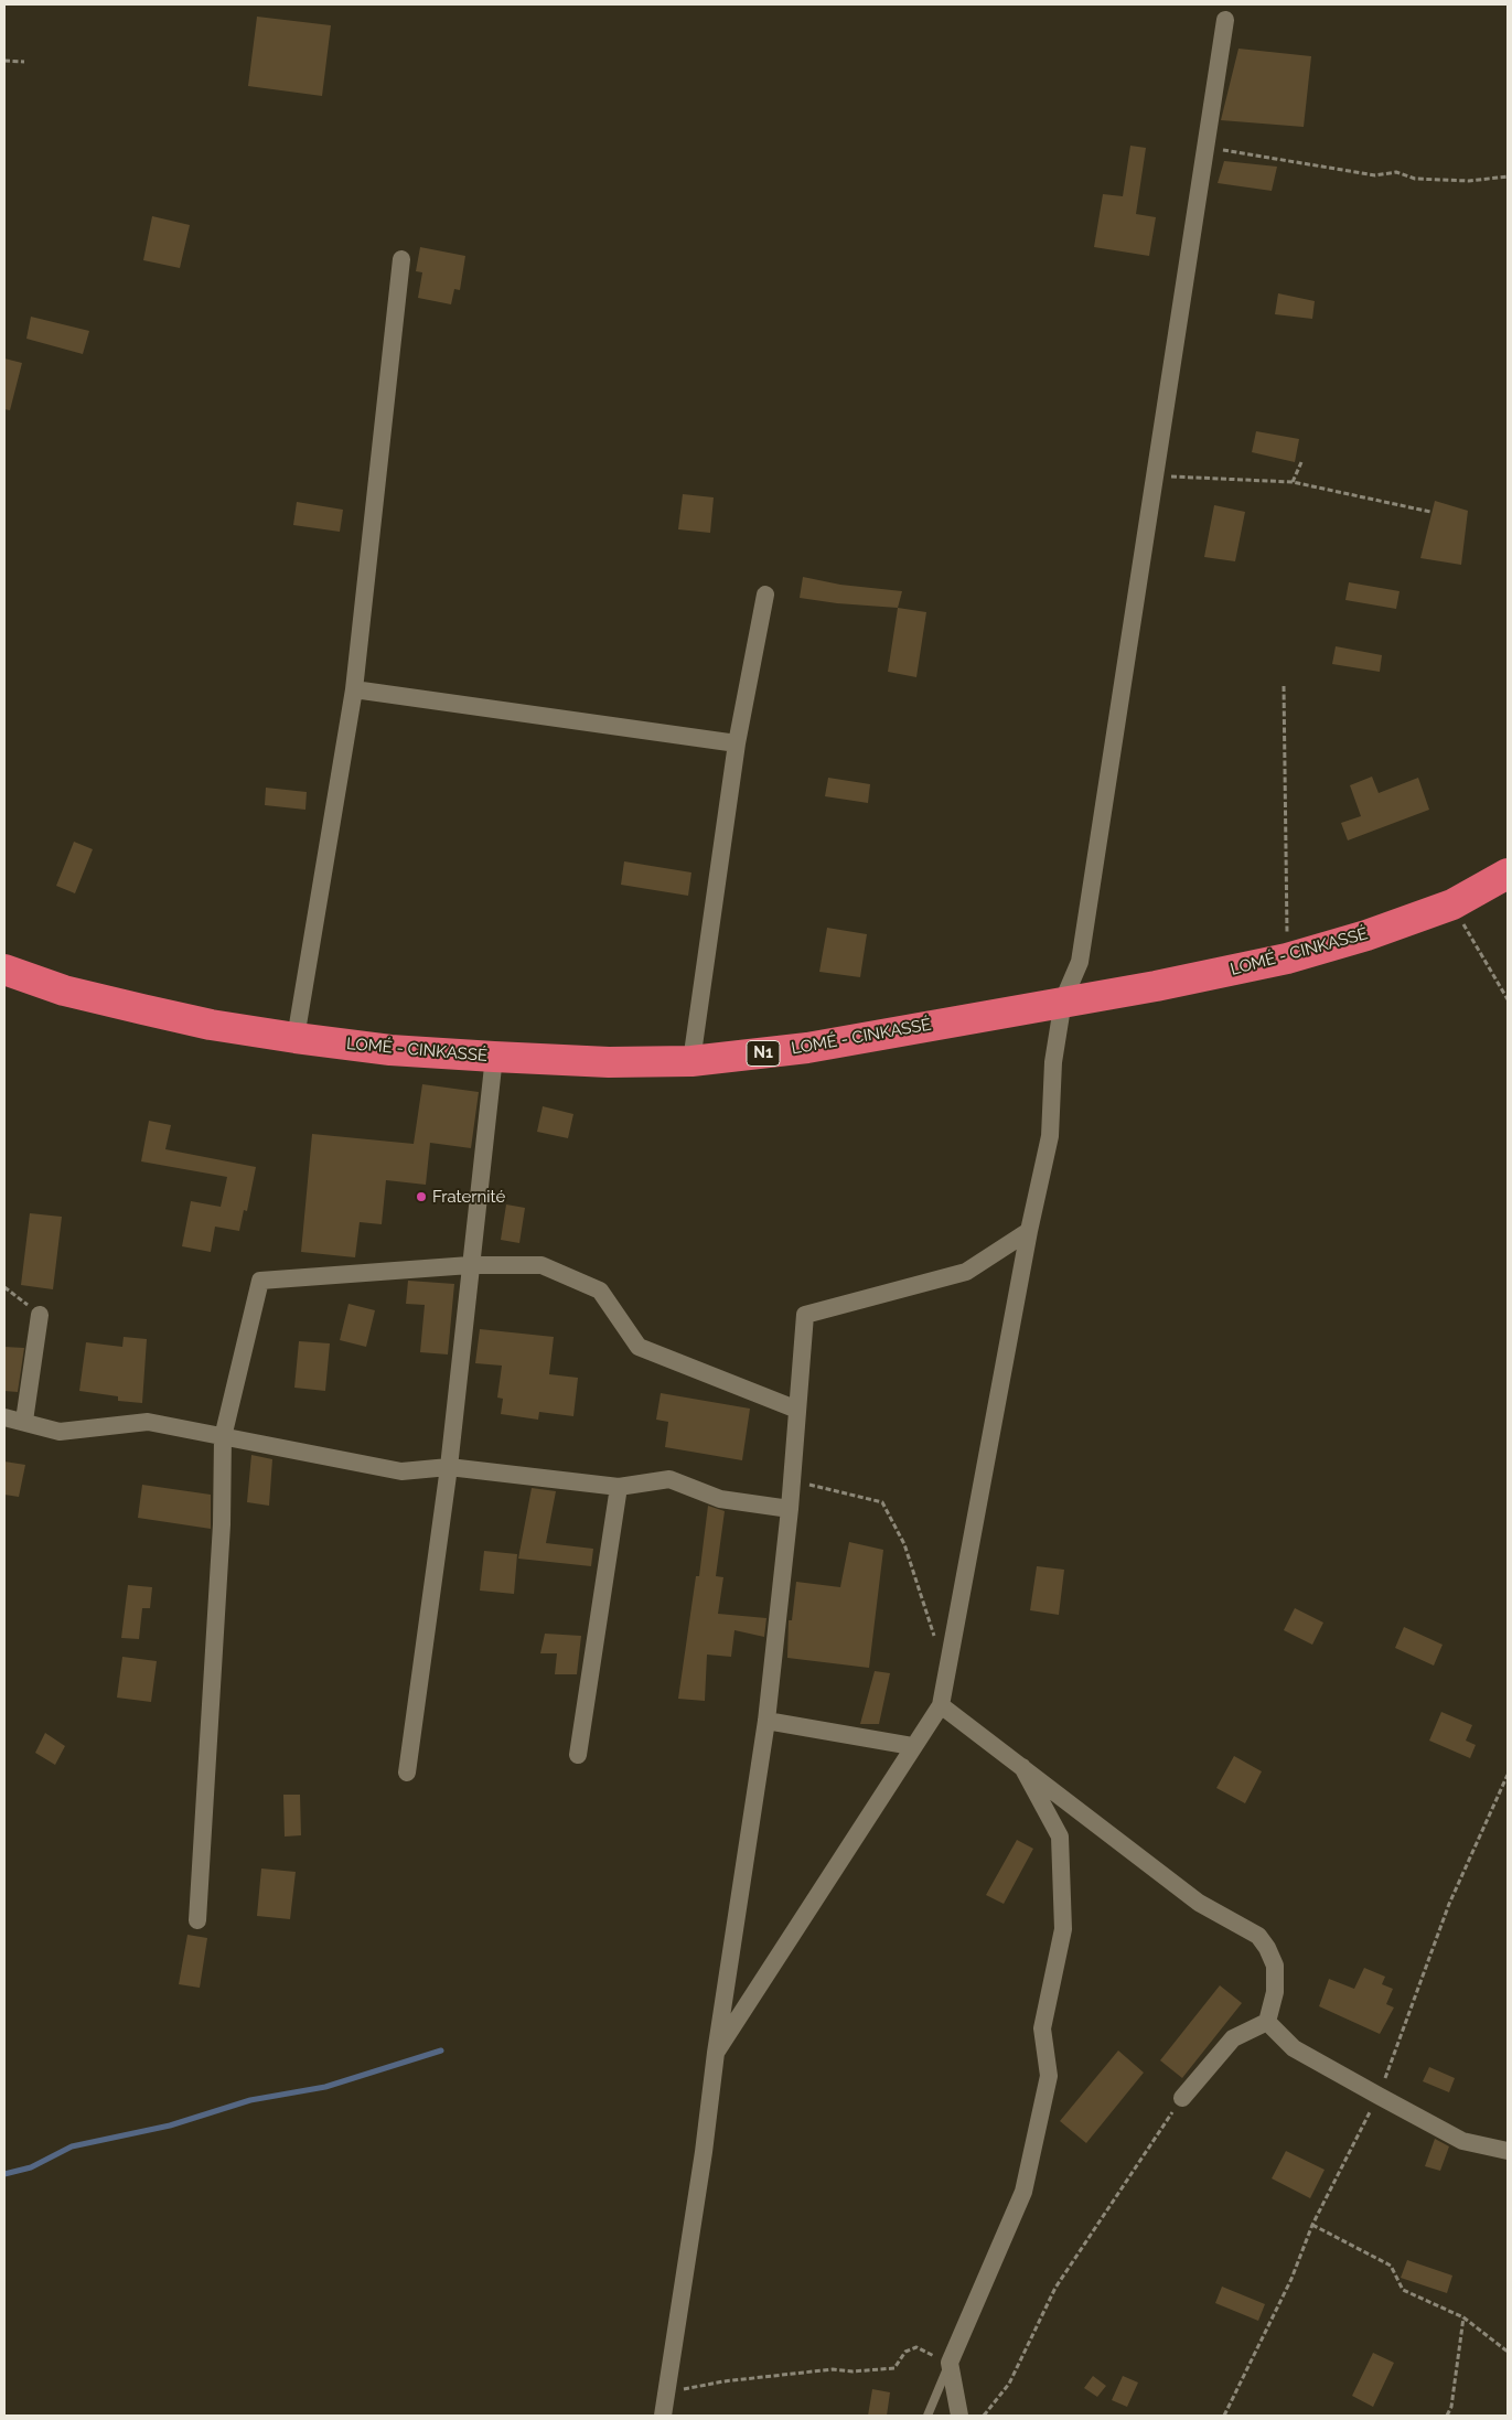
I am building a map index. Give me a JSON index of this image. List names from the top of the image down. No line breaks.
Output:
{"streets":{"highway":["LOMÉ - CINKASSÉ","N1"]},"places":["Fraternité"]}
